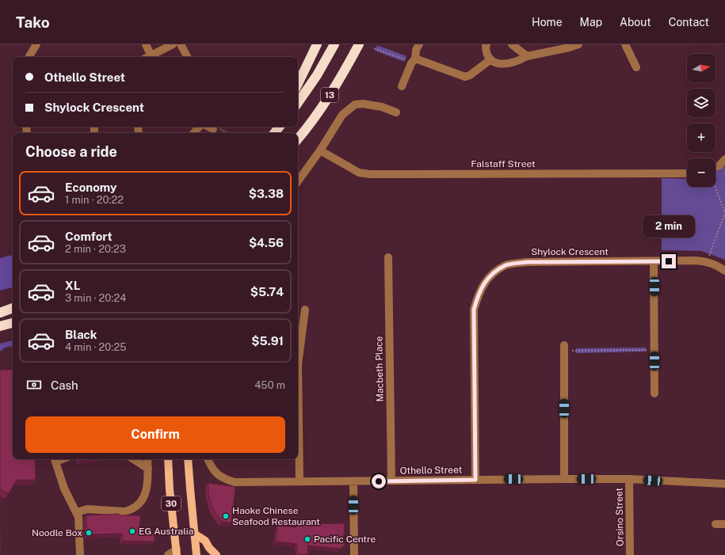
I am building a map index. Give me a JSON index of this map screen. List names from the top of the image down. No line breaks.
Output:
{"streets":{"highway":["13"],"main road":["30"],"street":["Falstaff Street","Shylock Crescent","Macbeth Place","Othello Street","Orsino Street"]},"crossings":[["Shylock Crescent","Othello Street"],["Macbeth Place","Othello Street"],["Othello Street","Orsino Street"]],"places":["Haoke Chinese Seafood Restaurant","EG Australia","Noodle Box","Pacific Centre"],"north":"right","page":{"header":"Tako","nav":["Home","Map","About","Contact"],"map_buttons":["+","−"],"banner":["Othello Street","Shylock Crescent"],"heading":"Choose a ride","list":[{"name":"Economy","note":"1 min · 20:22","value":"$3.38"},{"name":"Comfort","note":"2 min · 20:23","value":"$4.56"},{"name":"XL","note":"3 min · 20:24","value":"$5.74"},{"name":"Black","note":"4 min · 20:25","value":"$5.91"}],"bubble":"2 min","pay":["Cash","450 m"],"buttons":"Confirm"}}
